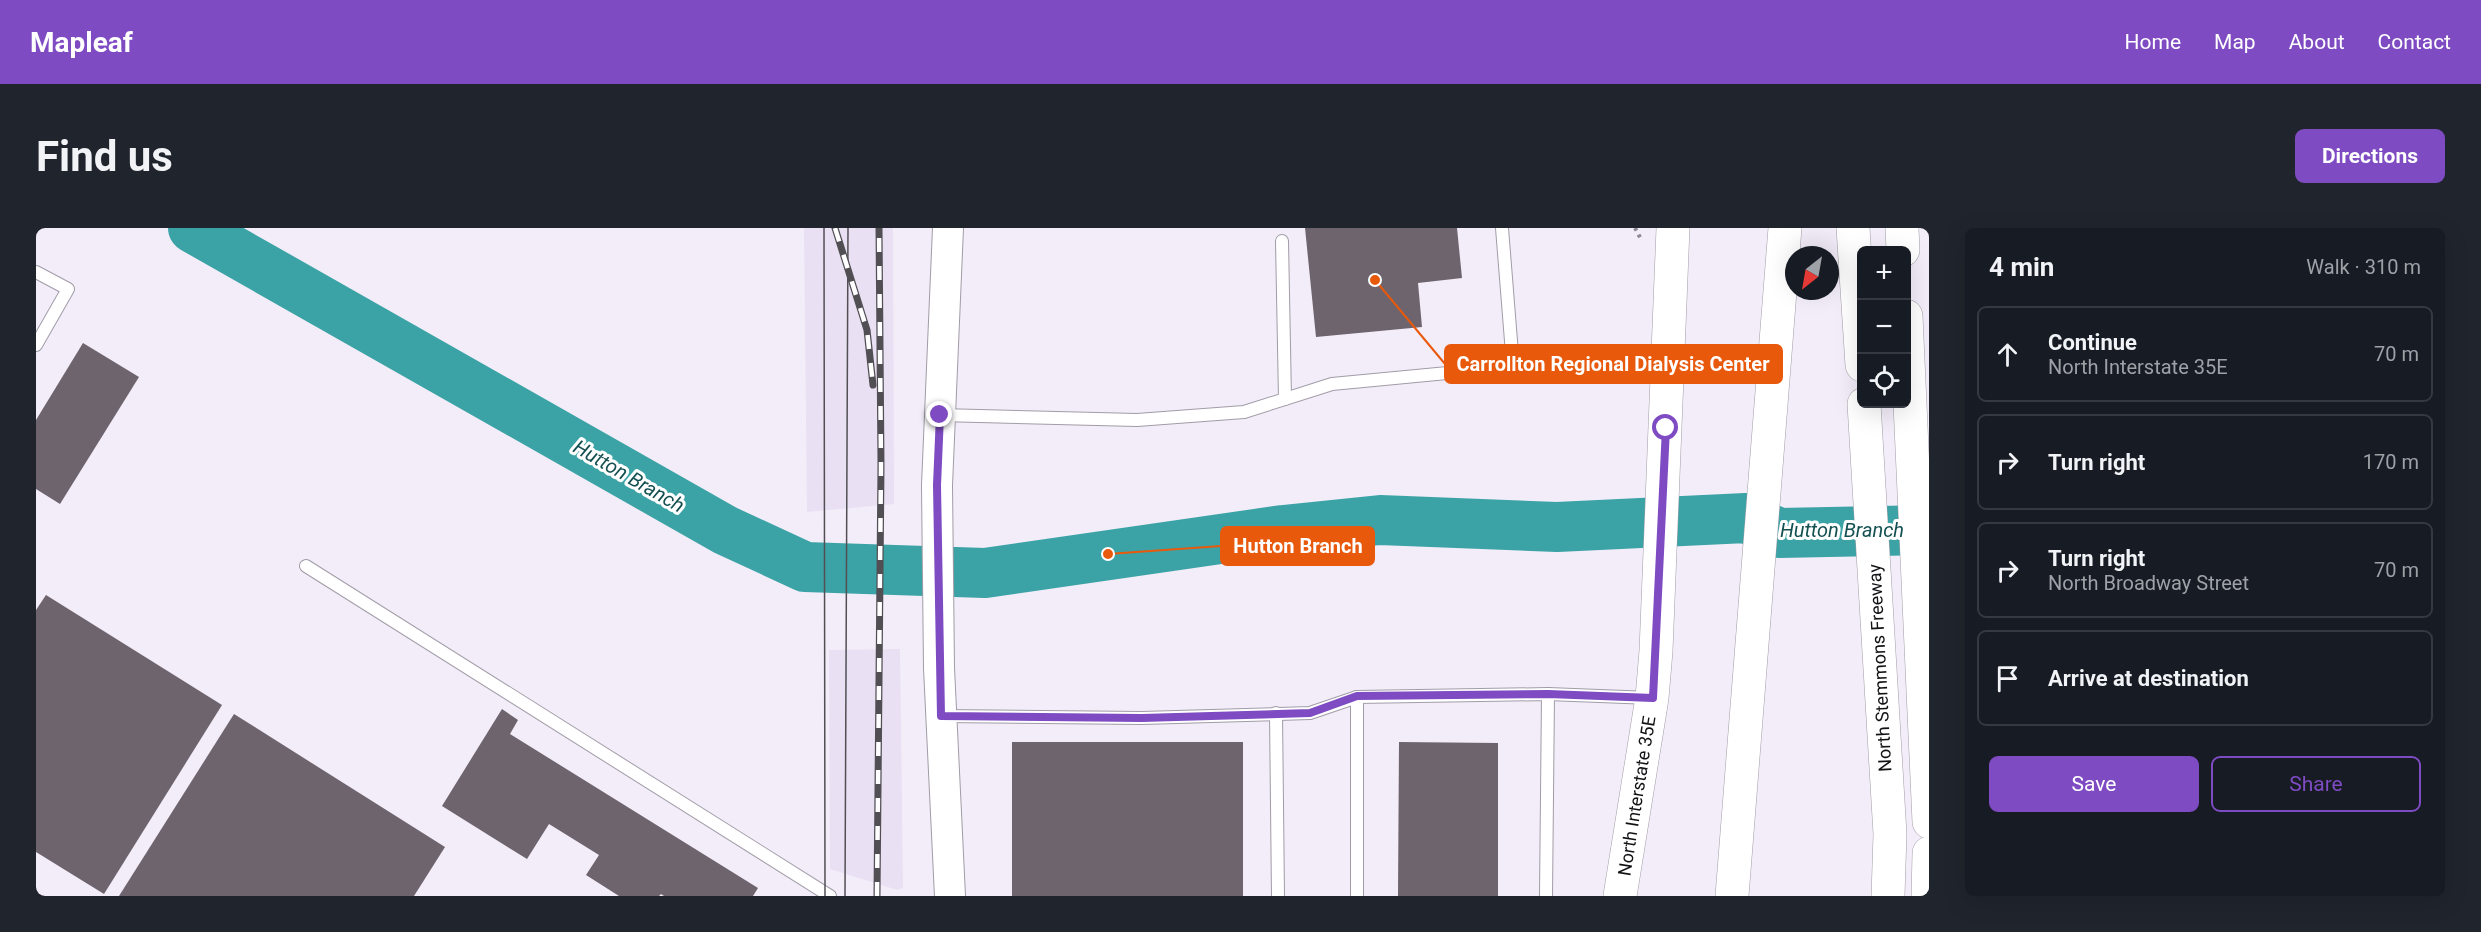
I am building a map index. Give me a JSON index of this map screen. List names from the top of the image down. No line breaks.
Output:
{"streets":{"main road":["North Stemmons Freeway","North Interstate 35E"]},"water":["Hutton Branch"],"places":["Carrollton Regional Dialysis Center","Hutton Branch"],"north":"bottom left","page":{"header":"Mapleaf","nav":["Home","Map","About","Contact"],"buttons":["Directions",["Save","Share"]],"title":"Find us","heading":["4 min","Walk · 310 m"],"map_buttons":["+","−"],"list":[["Continue","North Interstate 35E","70 m"],["Turn right","170 m"],["Turn right","North Broadway Street","70 m"],"Arrive at destination"]}}
